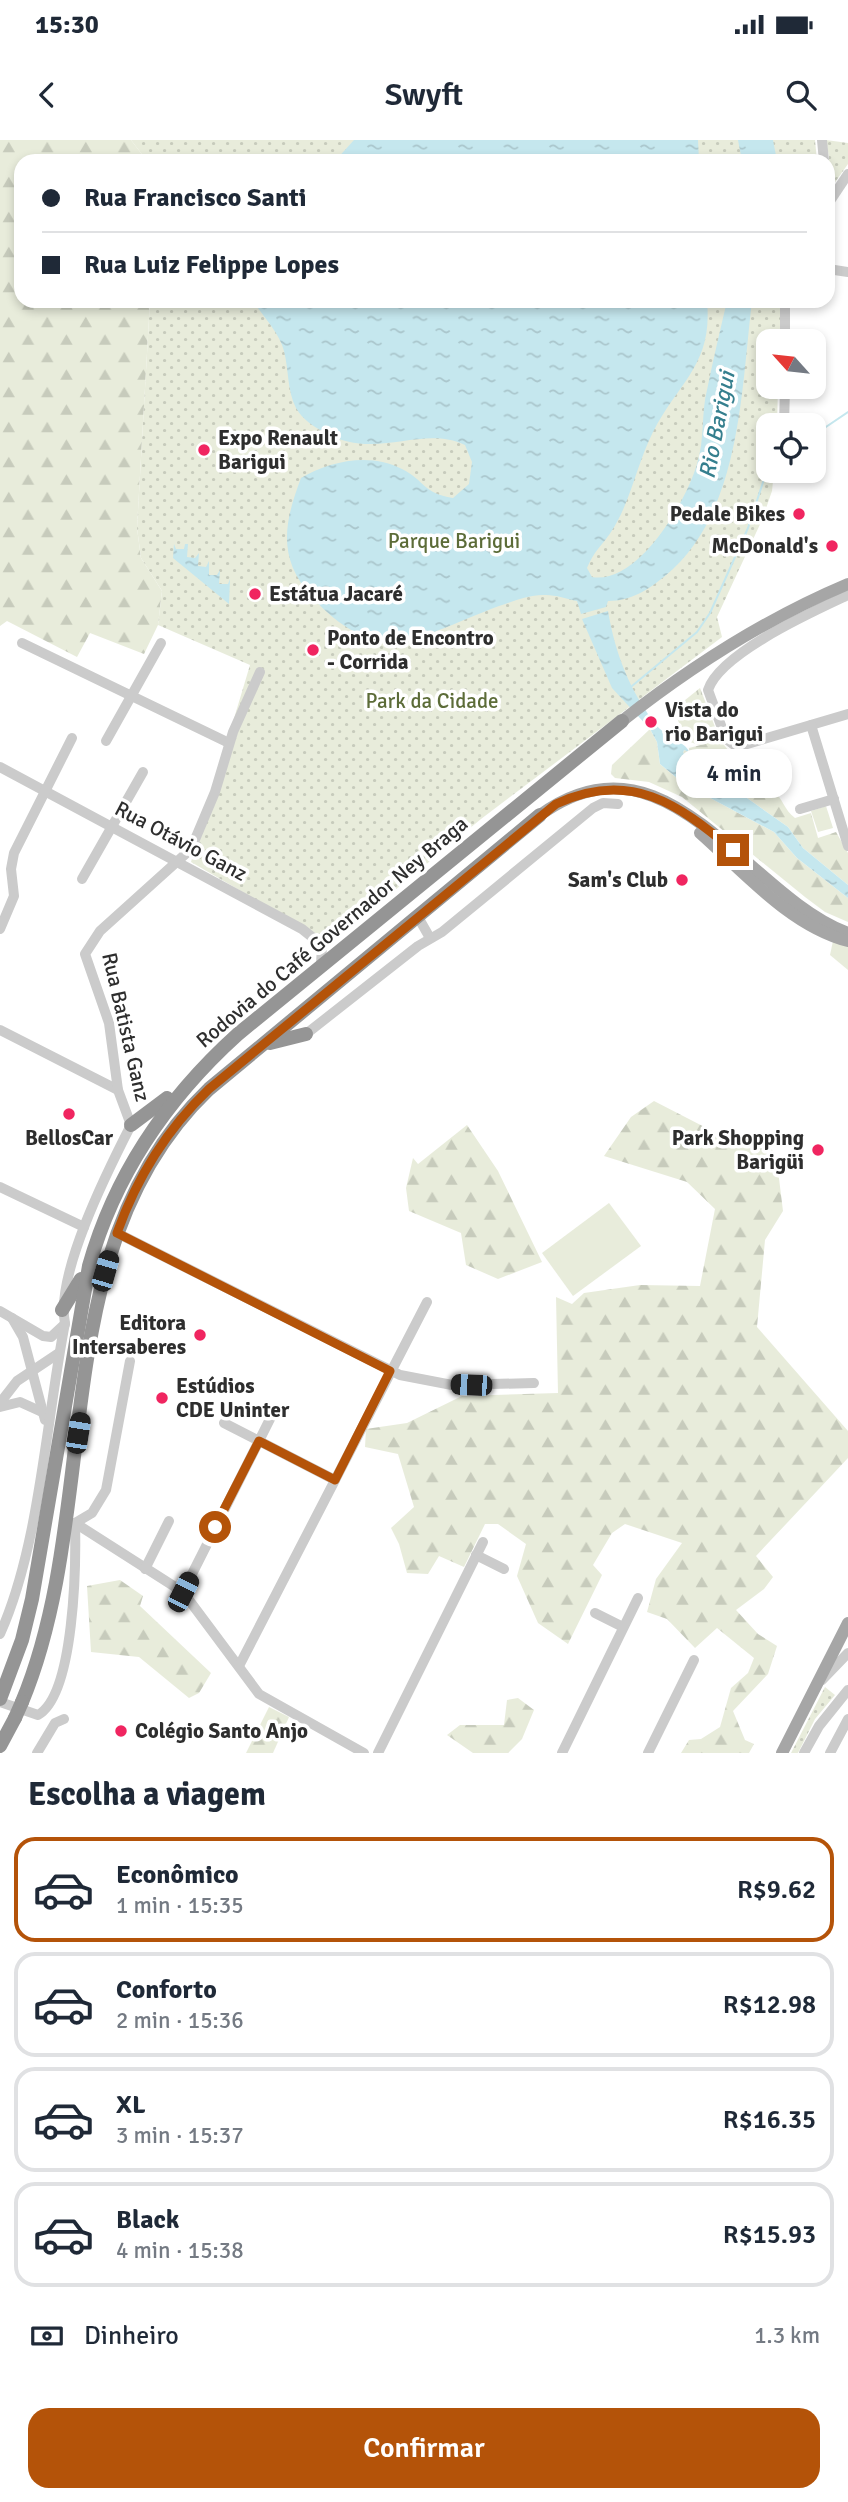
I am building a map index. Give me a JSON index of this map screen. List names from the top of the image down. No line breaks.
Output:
{"streets":{"highway":["Rodovia do Café Governador Ney Braga"],"street":["Rua Otávio Ganz","Rua Batista Ganz"]},"crossings":[["Rua Otávio Ganz","Rodovia do Café Governador Ney Braga"],["Rua Otávio Ganz","Rua Batista Ganz"]],"water":["Rio Barigui"],"parks":["Parque Barigui","Park da Cidade"],"places":["Expo Renault Barigui","Pedale Bikes","McDonald's","Estátua Jacaré","Ponto de Encontro - Corrida","Vista do rio Barigui","Sam's Club","BellosCar","Park Shopping Barigüi","Editora Intersaberes","Estúdios CDE Uninter","Colégio Santo Anjo"],"north":"top left","page":{"status":"15:30","header":"Swyft","banner":["Rua Francisco Santi","Rua Luiz Felippe Lopes"],"bubble":"4 min","heading":"Escolha a viagem","list":[{"name":"Econômico","note":"1 min · 15:35","value":"R$9.62"},{"name":"Conforto","note":"2 min · 15:36","value":"R$12.98"},{"name":"XL","note":"3 min · 15:37","value":"R$16.35"},{"name":"Black","note":"4 min · 15:38","value":"R$15.93"}],"pay":["Dinheiro","1.3 km"],"buttons":"Confirmar"}}
